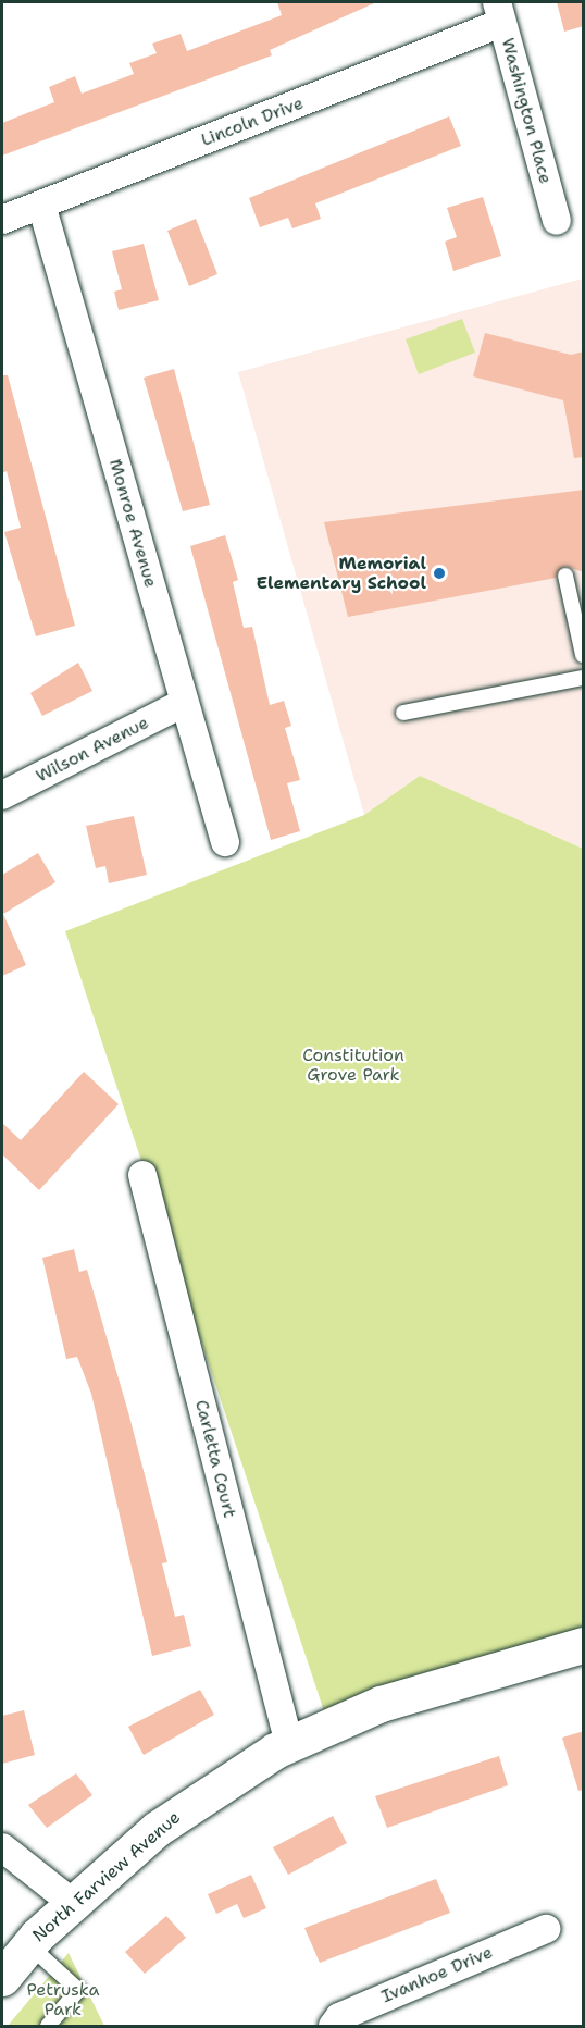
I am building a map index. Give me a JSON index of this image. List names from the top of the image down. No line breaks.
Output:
{"streets":{"street":["Washington Place","Lincoln Drive","Monroe Avenue","Wilson Avenue","Carletta Court","North Farview Avenue","Ivanhoe Drive"]},"crossings":[["Washington Place","Lincoln Drive"],["Lincoln Drive","Monroe Avenue"],["Monroe Avenue","Wilson Avenue"],["Carletta Court","North Farview Avenue"]],"parks":["Constitution Grove Park","Petruska Park"],"places":["Memorial Elementary School"]}
